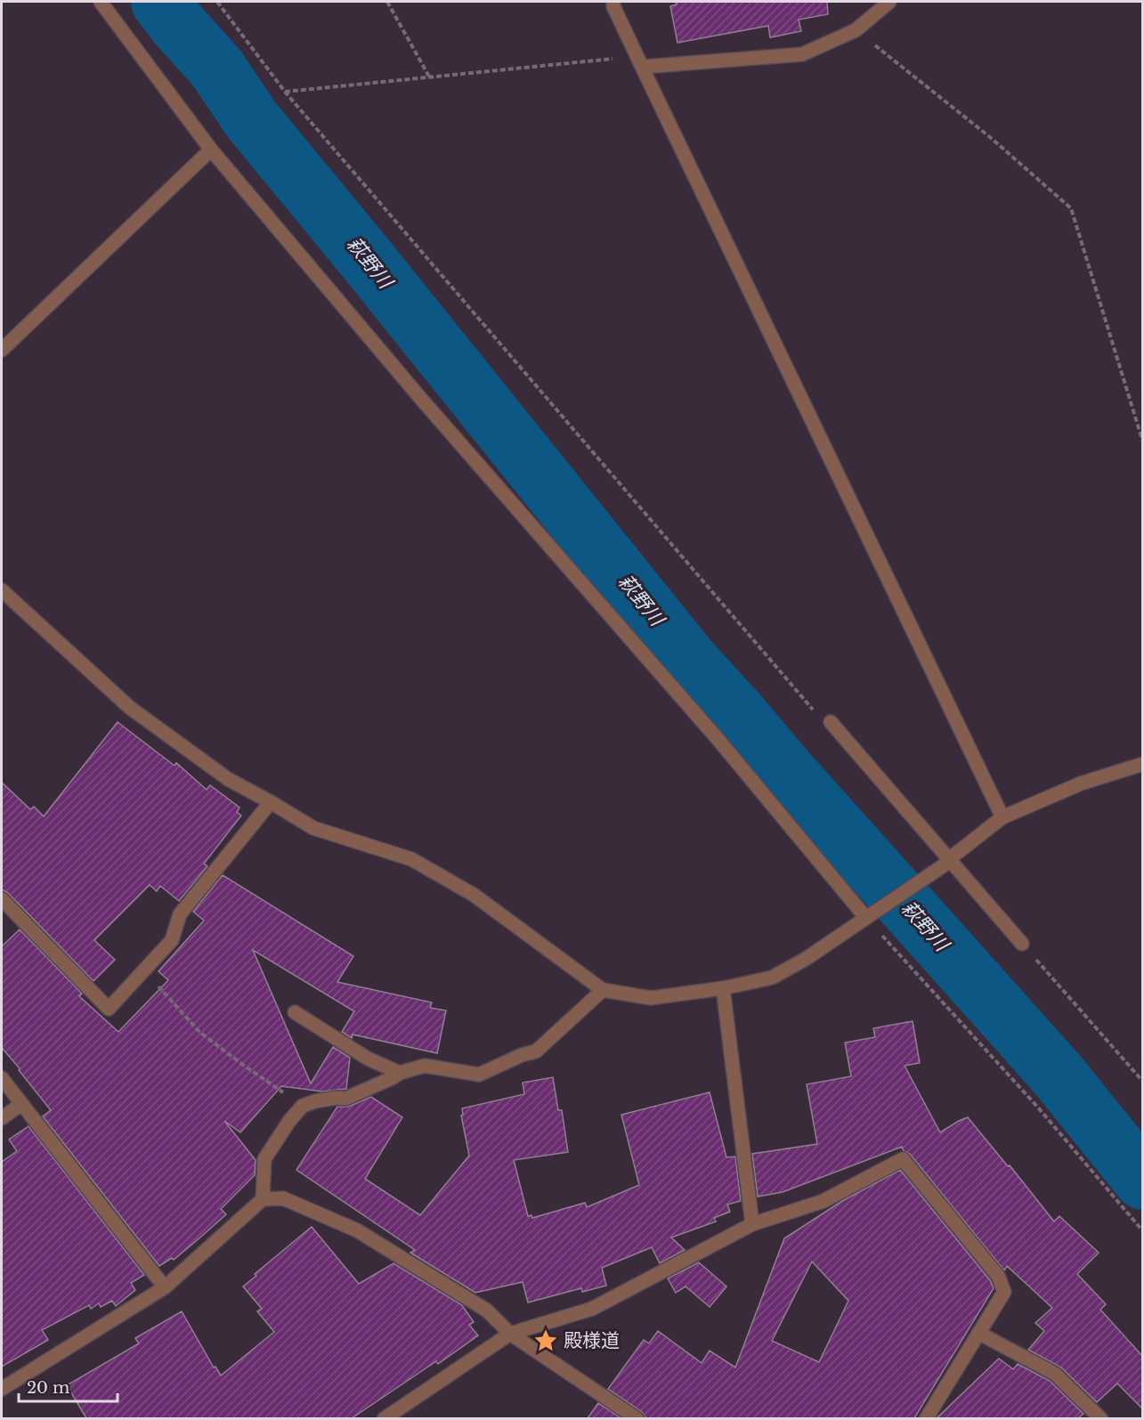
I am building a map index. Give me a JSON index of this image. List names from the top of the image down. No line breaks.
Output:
{"water":["萩野川"],"places":{"place":["殿様道"]},"scale_bar":"20 m"}
